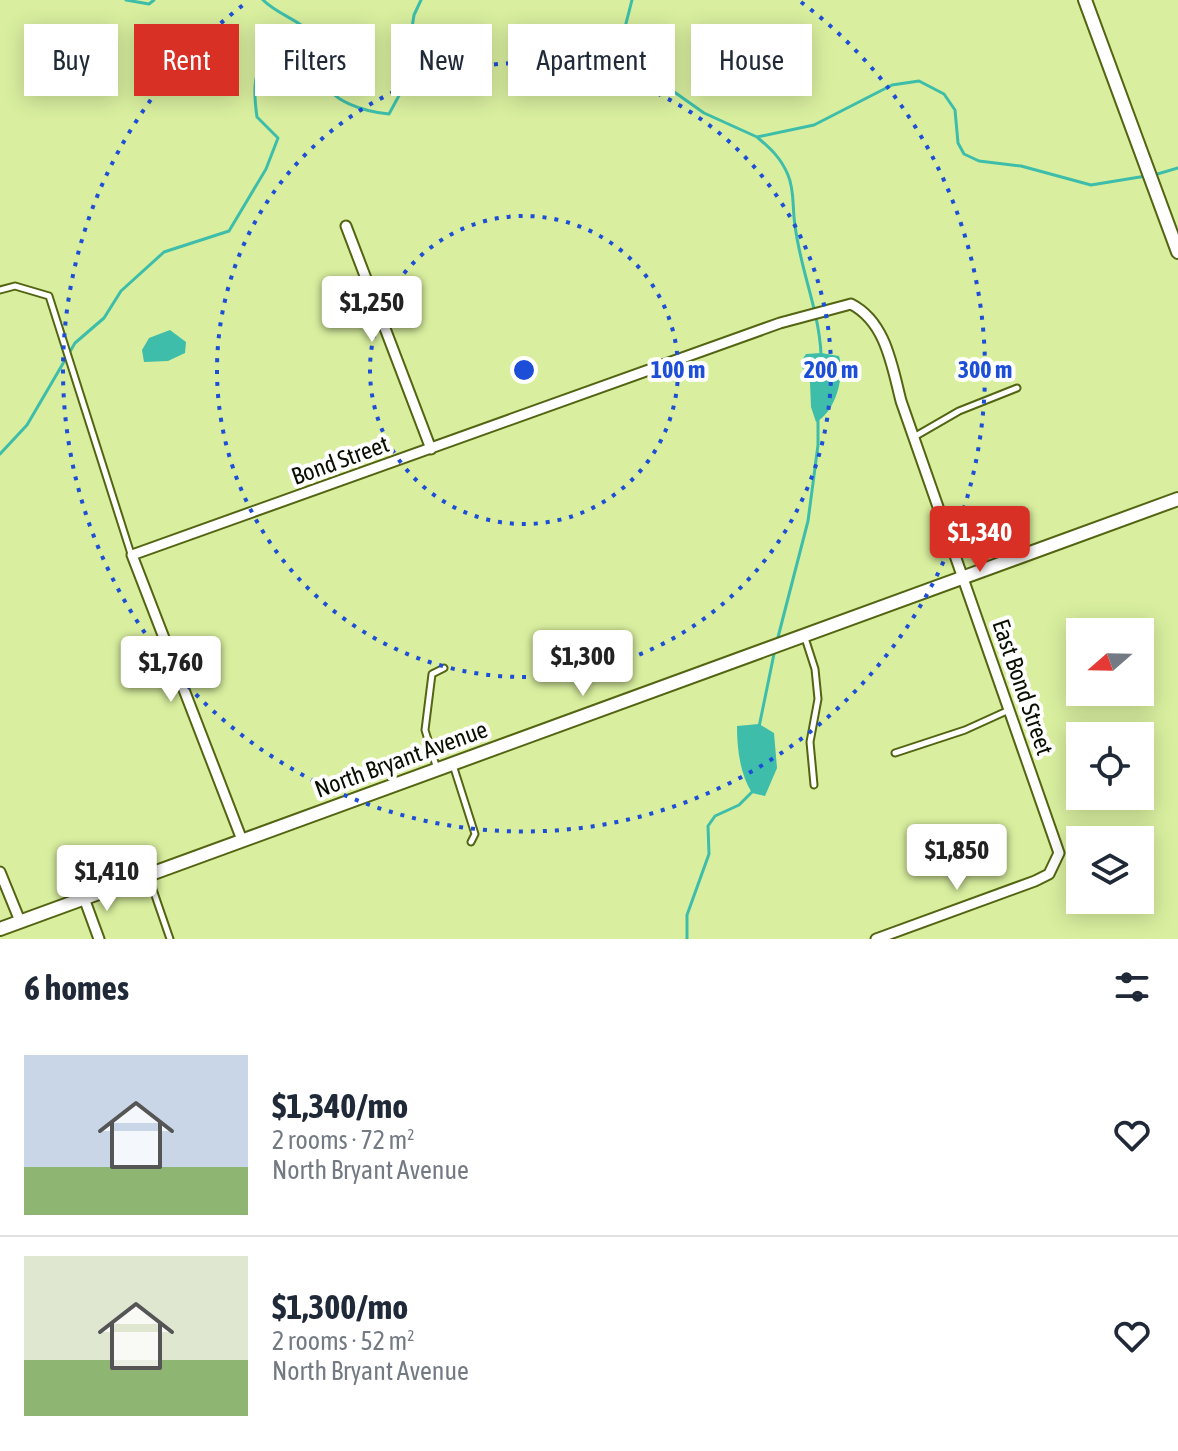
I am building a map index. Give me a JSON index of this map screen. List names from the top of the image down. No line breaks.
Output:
{"streets":{"street":["Bond Street","East Bond Street","North Bryant Avenue"]},"crossings":[["Bond Street","East Bond Street"],["East Bond Street","North Bryant Avenue"]],"north":"left","page":{"chip":["Buy","Rent","Filters","New","Apartment","House"],"price":["$1,250","$1,340","$1,300","$1,760","$1,850","$1,410"],"heading":"6 homes","list":[{"name":"$1,340/mo","note":"2 rooms · 72 m² · North Bryant Avenue"},{"name":"$1,300/mo","note":"2 rooms · 52 m² · North Bryant Avenue"}]},"rings":["100 m","200 m","300 m"]}
